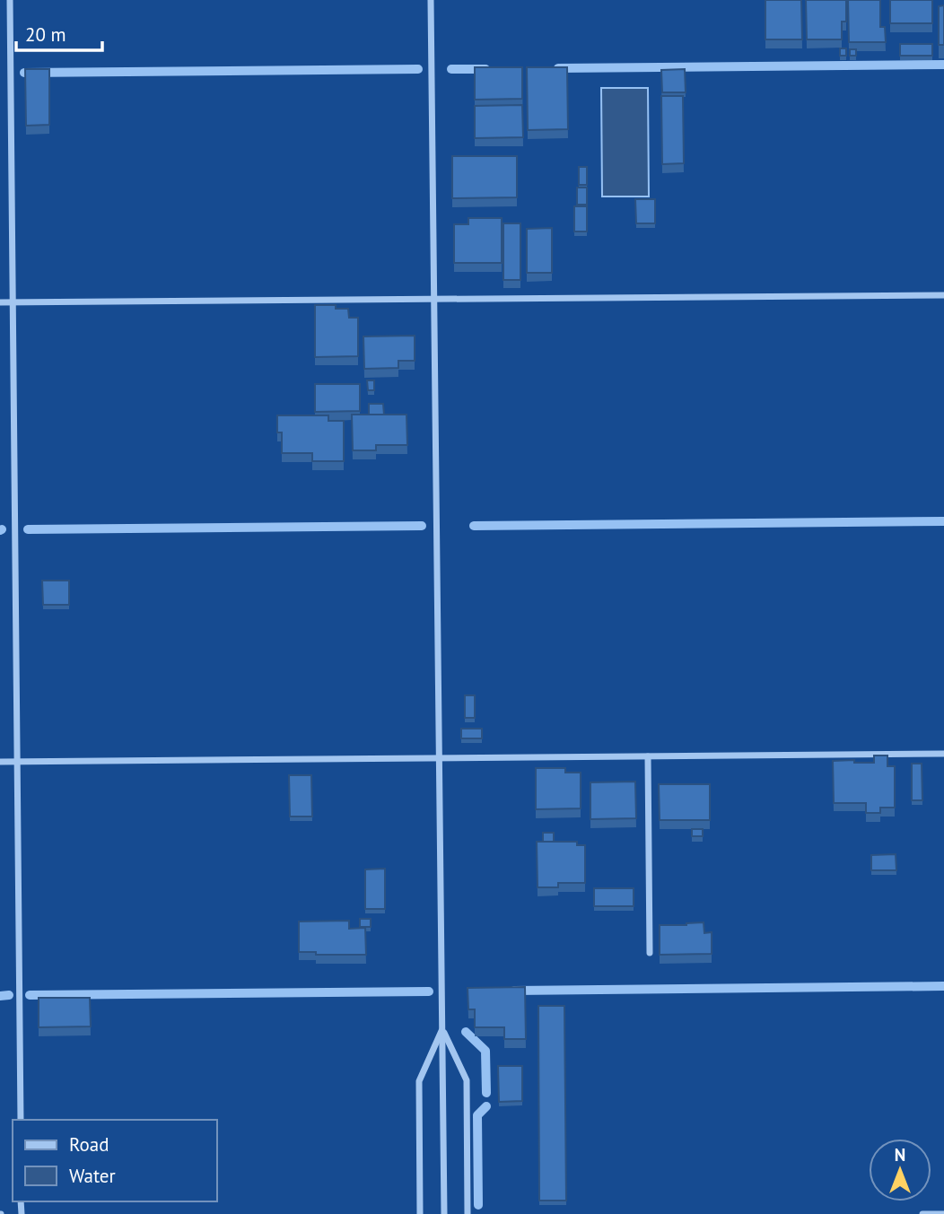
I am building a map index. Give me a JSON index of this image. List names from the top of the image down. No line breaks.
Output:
{"legend":["Road","Water"],"scale_bar":"20 m","north":"top"}
